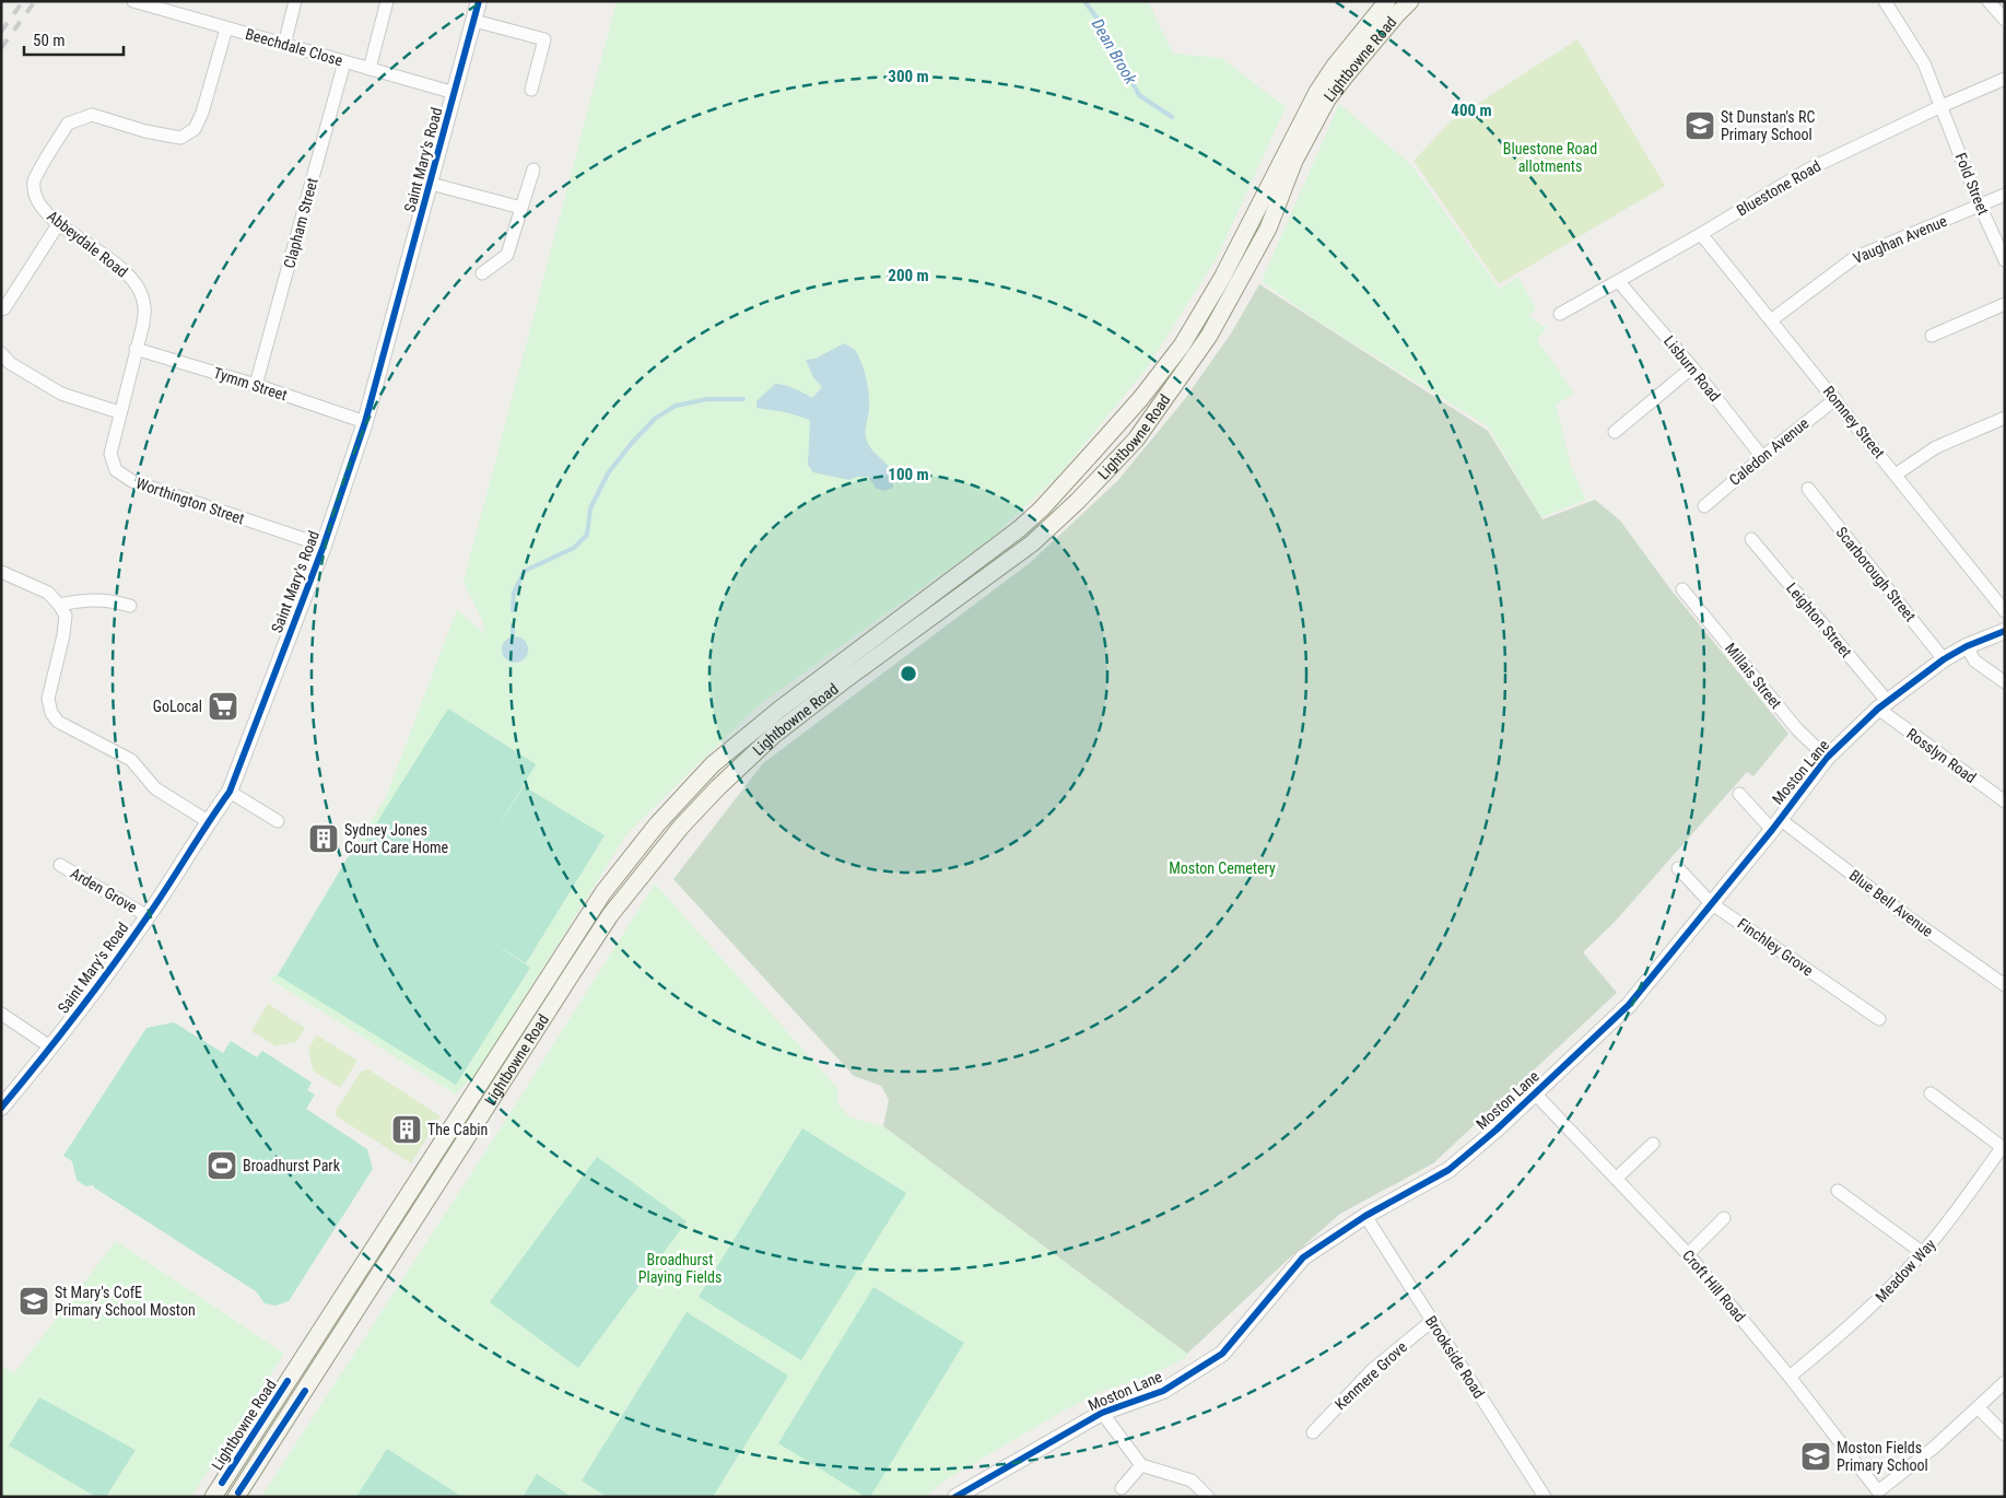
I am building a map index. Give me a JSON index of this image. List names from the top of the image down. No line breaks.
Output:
{"streets":{"main road":["Lightbowne Road"],"street":["Beechdale Close","Saint Mary's Road","Fold Street","Bluestone Road","Clapham Street","Vaughan Avenue","Abbeydale Road","Lisburn Road","Tymm Street","Romney Street","Caledon Avenue","Worthington Street","Scarborough Street","Leighton Street","Millais Street","Rosslyn Road","Moston Lane","Arden Grove","Blue Bell Avenue","Finchley Grove","Meadow Way","Croft Hill Road","Brookside Road","Kenmere Grove"]},"crossings":[["Beechdale Close","Saint Mary's Road"],["Beechdale Close","Clapham Street"],["Beechdale Close","Abbeydale Road"],["Saint Mary's Road","Tymm Street"],["Saint Mary's Road","Worthington Street"],["Saint Mary's Road","Arden Grove"],["Fold Street","Bluestone Road"],["Fold Street","Vaughan Avenue"],["Bluestone Road","Lisburn Road"],["Bluestone Road","Romney Street"],["Clapham Street","Tymm Street"],["Vaughan Avenue","Romney Street"],["Abbeydale Road","Tymm Street"],["Abbeydale Road","Worthington Street"],["Lisburn Road","Caledon Avenue"],["Tymm Street","Worthington Street"],["Romney Street","Caledon Avenue"],["Scarborough Street","Moston Lane"],["Leighton Street","Rosslyn Road"],["Leighton Street","Moston Lane"],["Millais Street","Moston Lane"],["Rosslyn Road","Moston Lane"],["Moston Lane","Blue Bell Avenue"],["Moston Lane","Finchley Grove"],["Moston Lane","Croft Hill Road"],["Moston Lane","Brookside Road"],["Meadow Way","Croft Hill Road"],["Brookside Road","Kenmere Grove"]],"water":["Dean Brook"],"parks":["Bluestone Road allotments","Moston Cemetery","Broadhurst Playing Fields"],"places":{"school or university":["St Dunstan's RC Primary School","St Mary's CofE Primary School Moston","Moston Fields Primary School"],"supermarket":["GoLocal"],"building":["Sydney Jones Court Care Home","The Cabin"],"sports":["Broadhurst Park"]},"scale_bar":"50 m","rings":["300 m","400 m","200 m","100 m"]}
